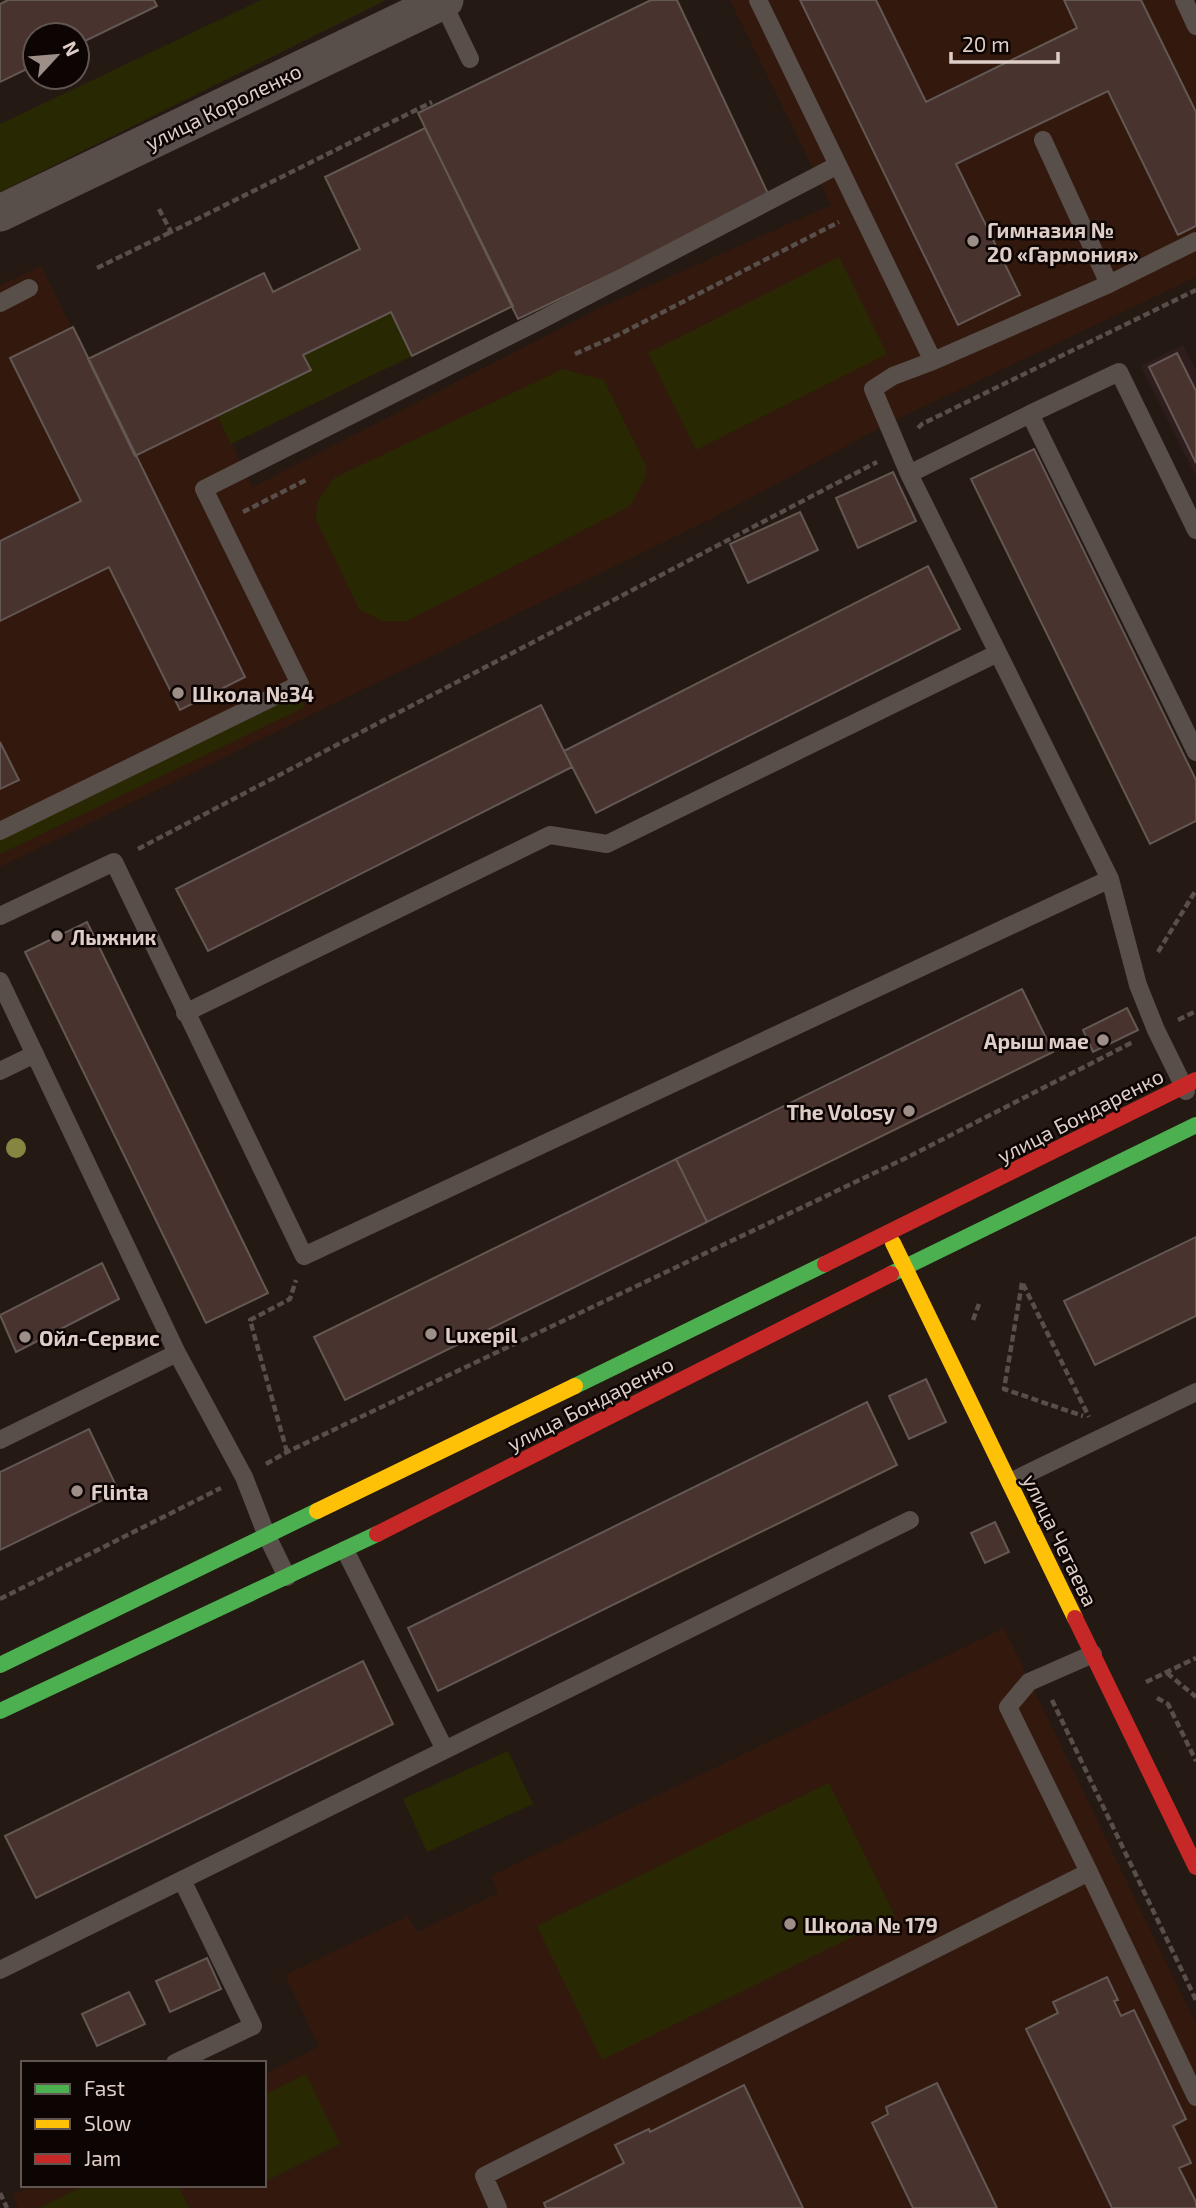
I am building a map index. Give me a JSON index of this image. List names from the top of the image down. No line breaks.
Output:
{"streets":{"street":["улица Короленко","улица Бондаренко","улица Четаева"]},"crossings":[["улица Бондаренко","улица Четаева"]],"places":["Гимназия № 20 «Гармония»","Школа №34","Лыжник","Арыш мае","The Volosy","Luxepil","Ойл-Сервис","Flinta","Школа № 179"],"legend":["Fast","Slow","Jam"],"scale_bar":"20 m","north":"top right"}
